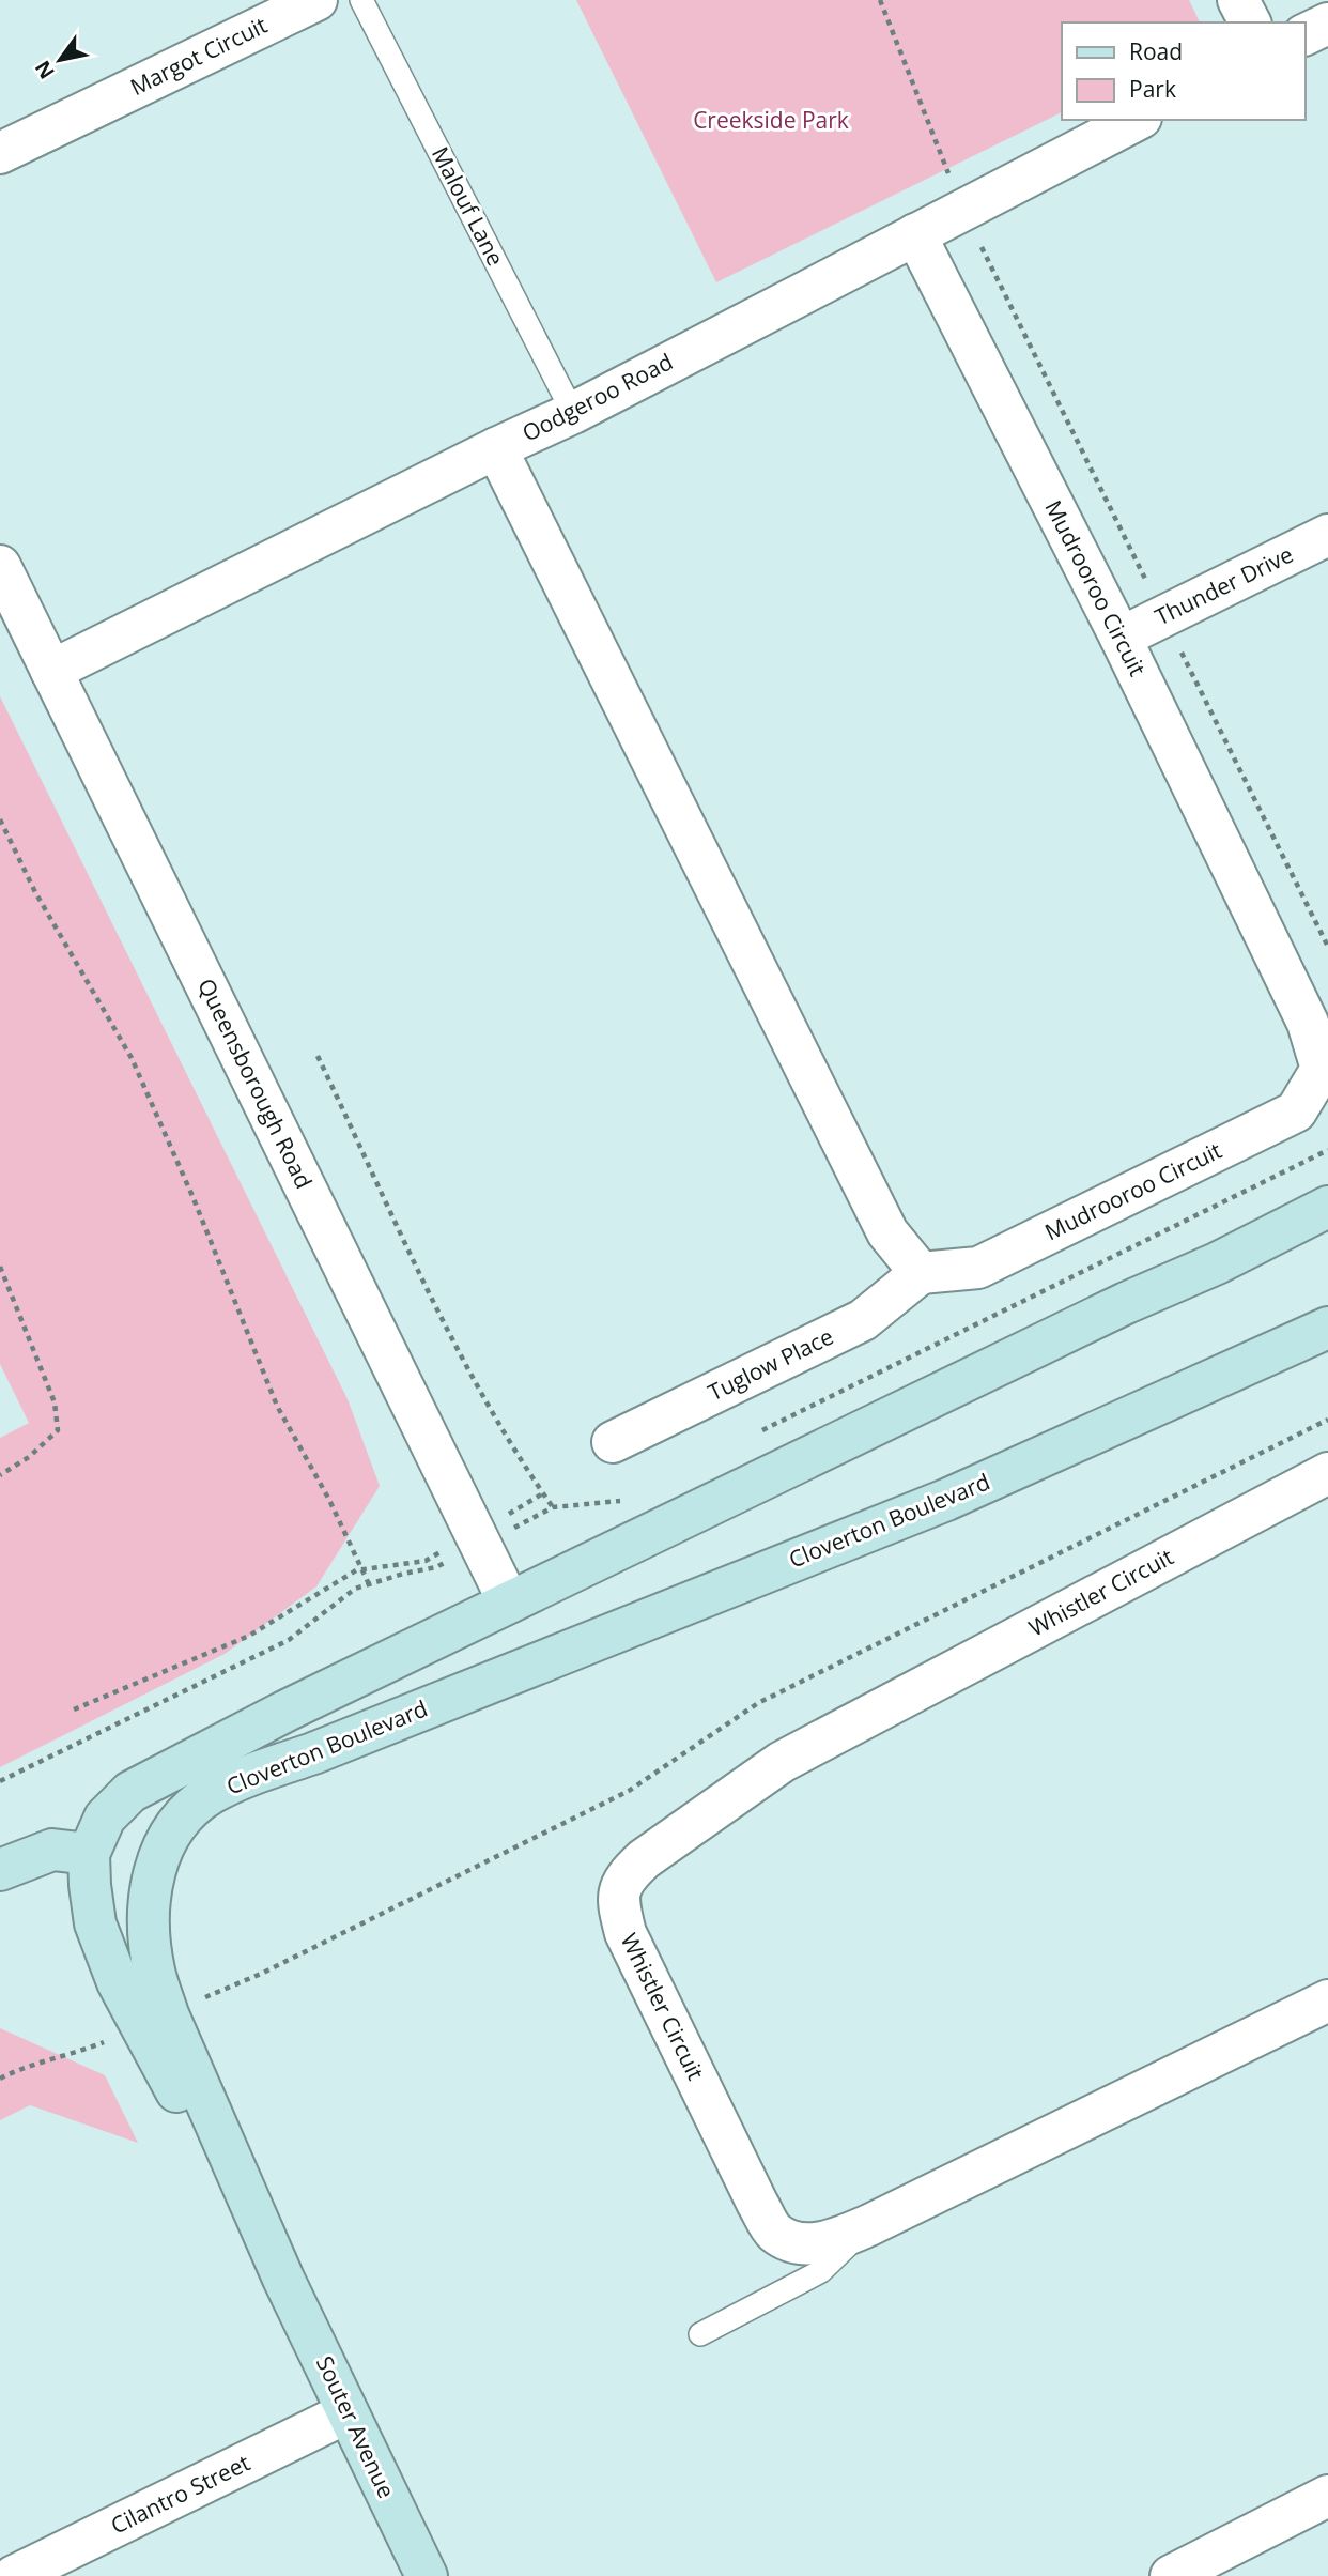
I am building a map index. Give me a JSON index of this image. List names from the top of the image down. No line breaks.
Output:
{"streets":{"street":["Margot Circuit","Oodgeroo Road","Thunder Drive","Mudrooroo Circuit","Queensborough Road","Tuglow Place","Cloverton Boulevard","Whistler Circuit","Souter Avenue","Cilantro Street"],"lane":["Malouf Lane"]},"crossings":[["Malouf Lane","Oodgeroo Road"],["Oodgeroo Road","Mudrooroo Circuit"],["Oodgeroo Road","Queensborough Road"],["Thunder Drive","Mudrooroo Circuit"],["Mudrooroo Circuit","Tuglow Place"],["Queensborough Road","Cloverton Boulevard"],["Cloverton Boulevard","Souter Avenue"],["Souter Avenue","Cilantro Street"]],"parks":["Creekside Park"],"legend":["Road","Park"],"north":"bottom left"}
